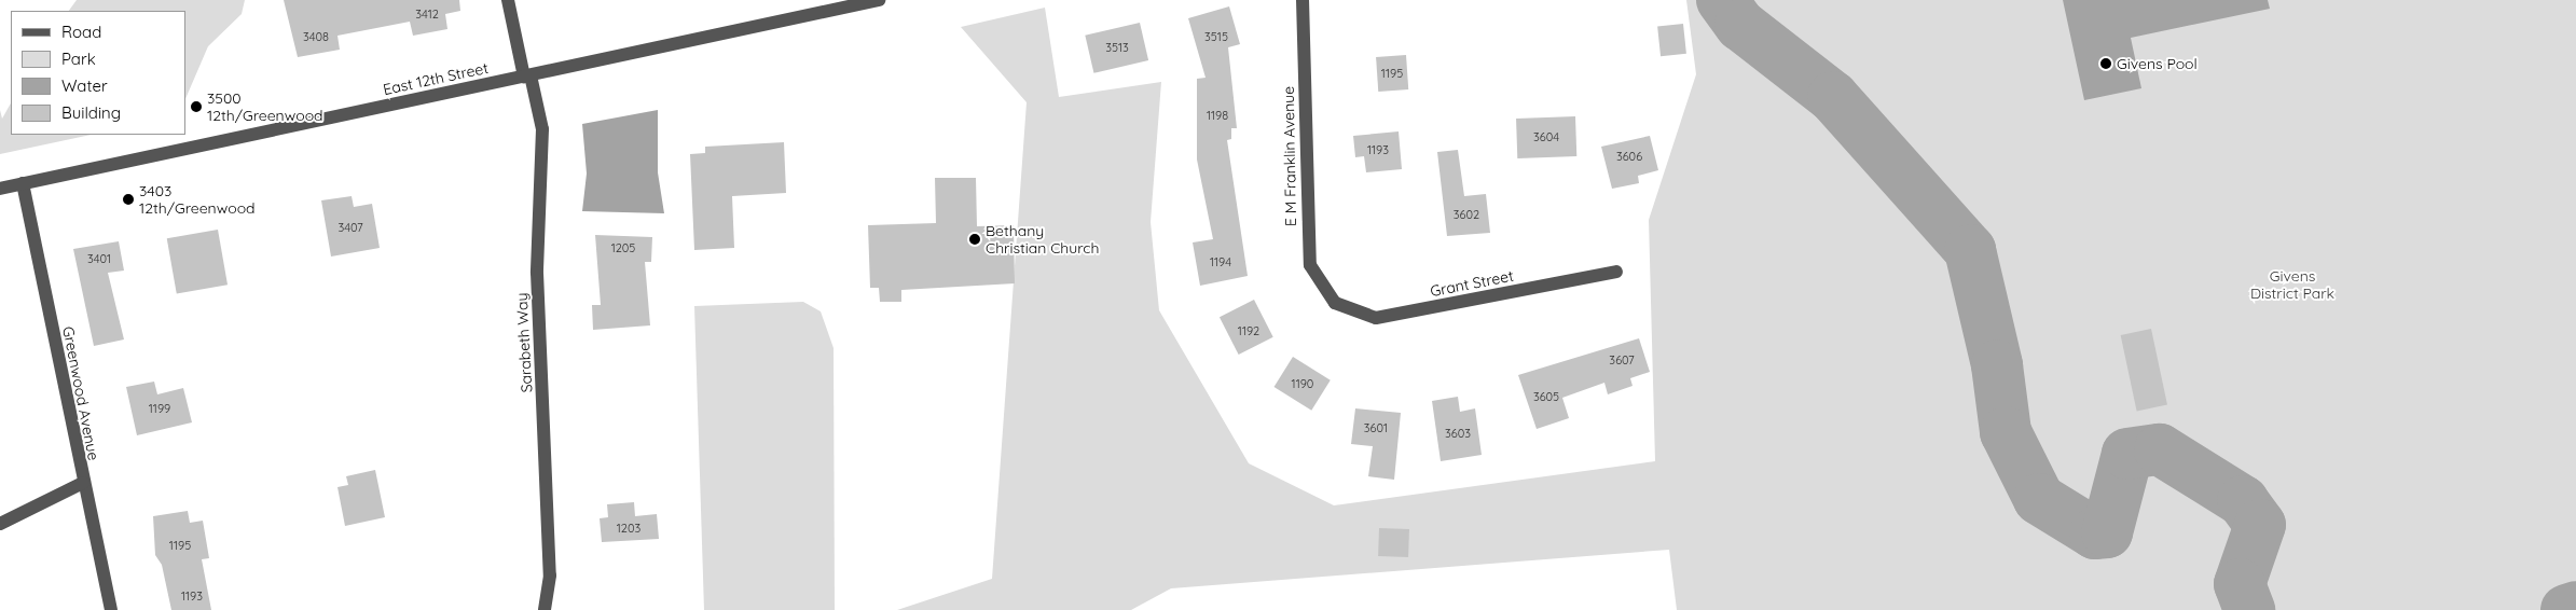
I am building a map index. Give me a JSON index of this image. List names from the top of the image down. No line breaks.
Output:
{"streets":{"street":["East 12th Street","E M Franklin Avenue","Grant Street","Sarabeth Way","Greenwood Avenue"]},"crossings":[["East 12th Street","Sarabeth Way"],["East 12th Street","Greenwood Avenue"],["E M Franklin Avenue","Grant Street"]],"parks":["Givens District Park"],"places":["Givens Pool","3500 12th/Greenwood","3403 12th/Greenwood","Bethany Christian Church"],"house_numbers":["3412","3408","3515","3513","1195","1198","3604","1193","3606","3602","3407","1205","3401","1194","1192","3607","1190","3605","1199","3601","3603","1203","1195","1193"],"legend":["Road","Park","Water","Building"]}
